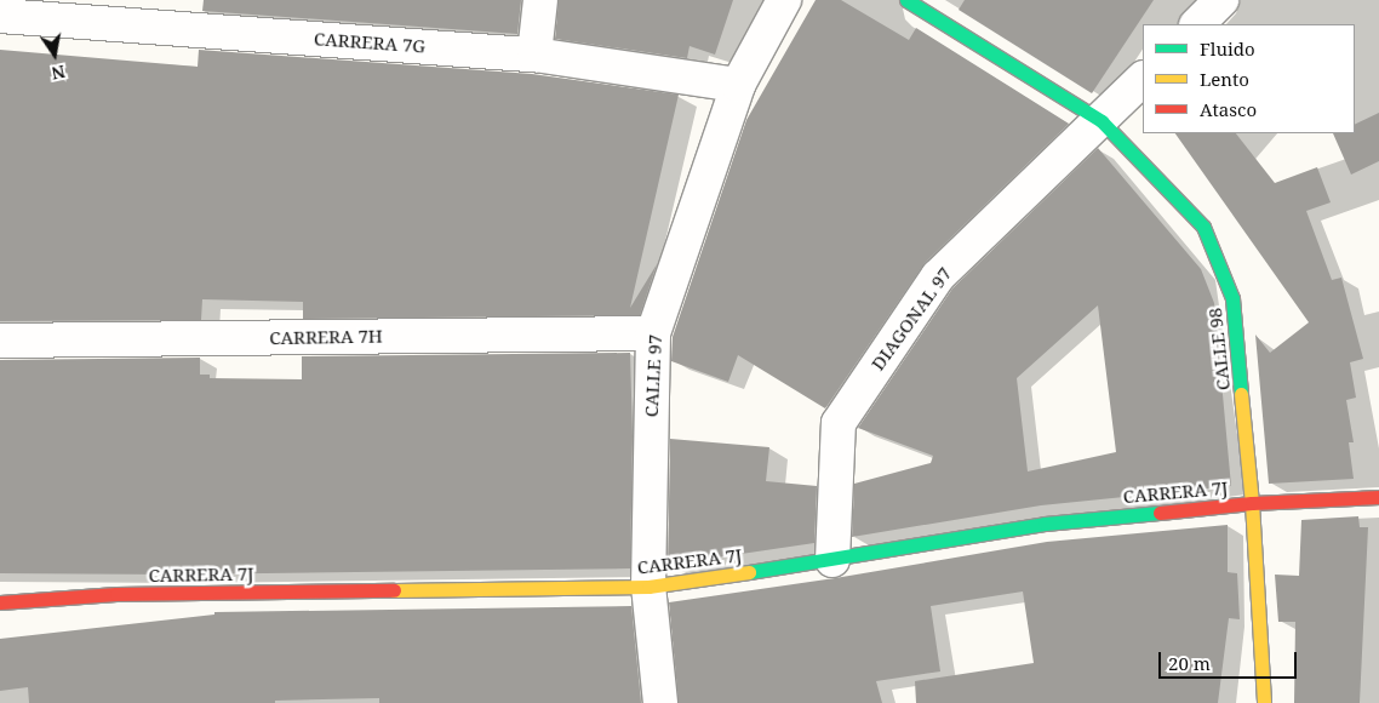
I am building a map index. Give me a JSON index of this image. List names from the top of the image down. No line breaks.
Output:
{"streets":{"street":["CARRERA 7G","DIAGONAL 97","CARRERA 7H","CALLE 98","CALLE 97","CARRERA 7J"]},"crossings":[["CARRERA 7G","CALLE 97"],["DIAGONAL 97","CALLE 98"],["DIAGONAL 97","CARRERA 7J"],["CARRERA 7H","CALLE 97"],["CALLE 98","CARRERA 7J"],["CALLE 97","CARRERA 7J"]],"legend":["Fluido","Lento","Atasco"],"scale_bar":"20 m","north":"bottom"}
